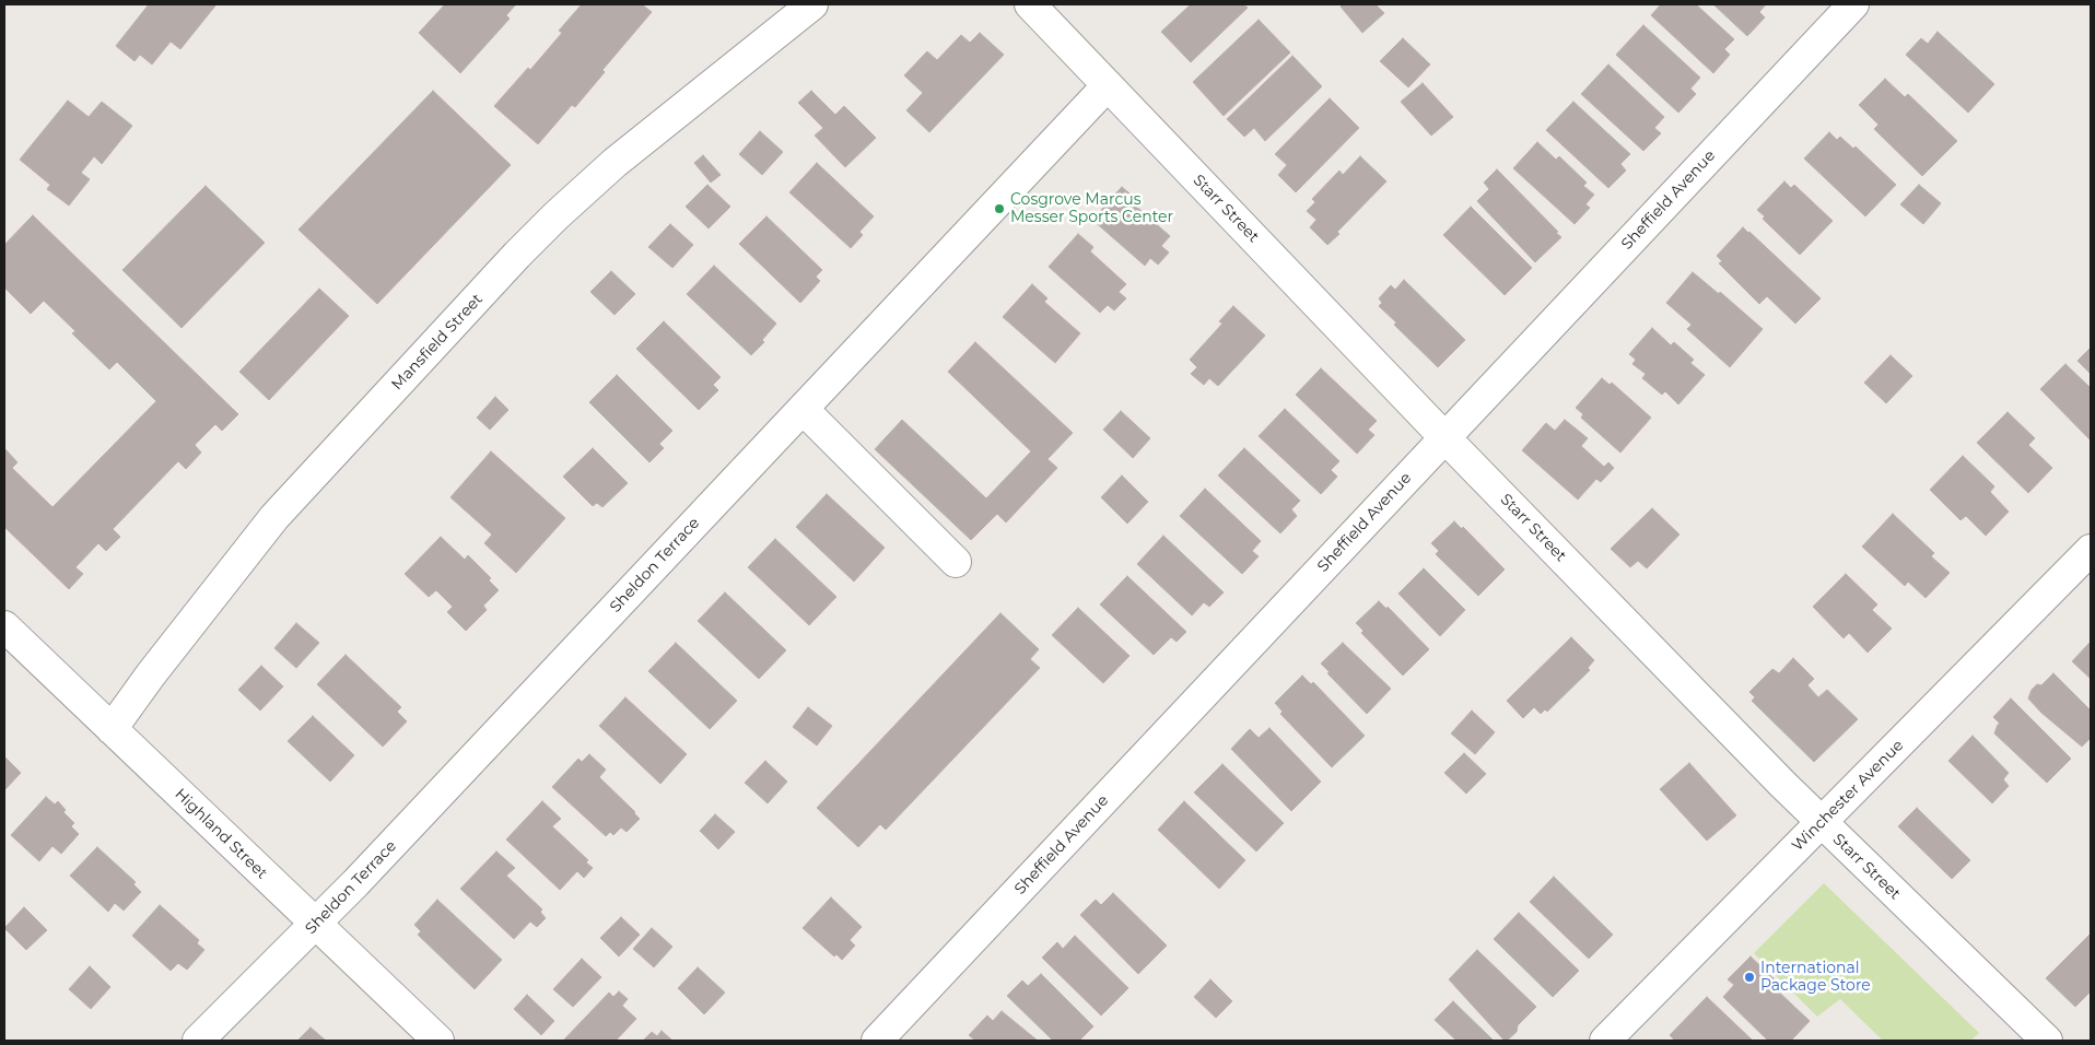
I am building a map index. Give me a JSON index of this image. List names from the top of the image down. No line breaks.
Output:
{"streets":{"street":["Sheffield Avenue","Starr Street","Mansfield Street","Sheldon Terrace","Winchester Avenue","Highland Street"]},"crossings":[["Sheffield Avenue","Starr Street"],["Starr Street","Sheldon Terrace"],["Starr Street","Winchester Avenue"],["Mansfield Street","Highland Street"],["Sheldon Terrace","Highland Street"]],"places":["Cosgrove Marcus Messer Sports Center","International Package Store"]}
